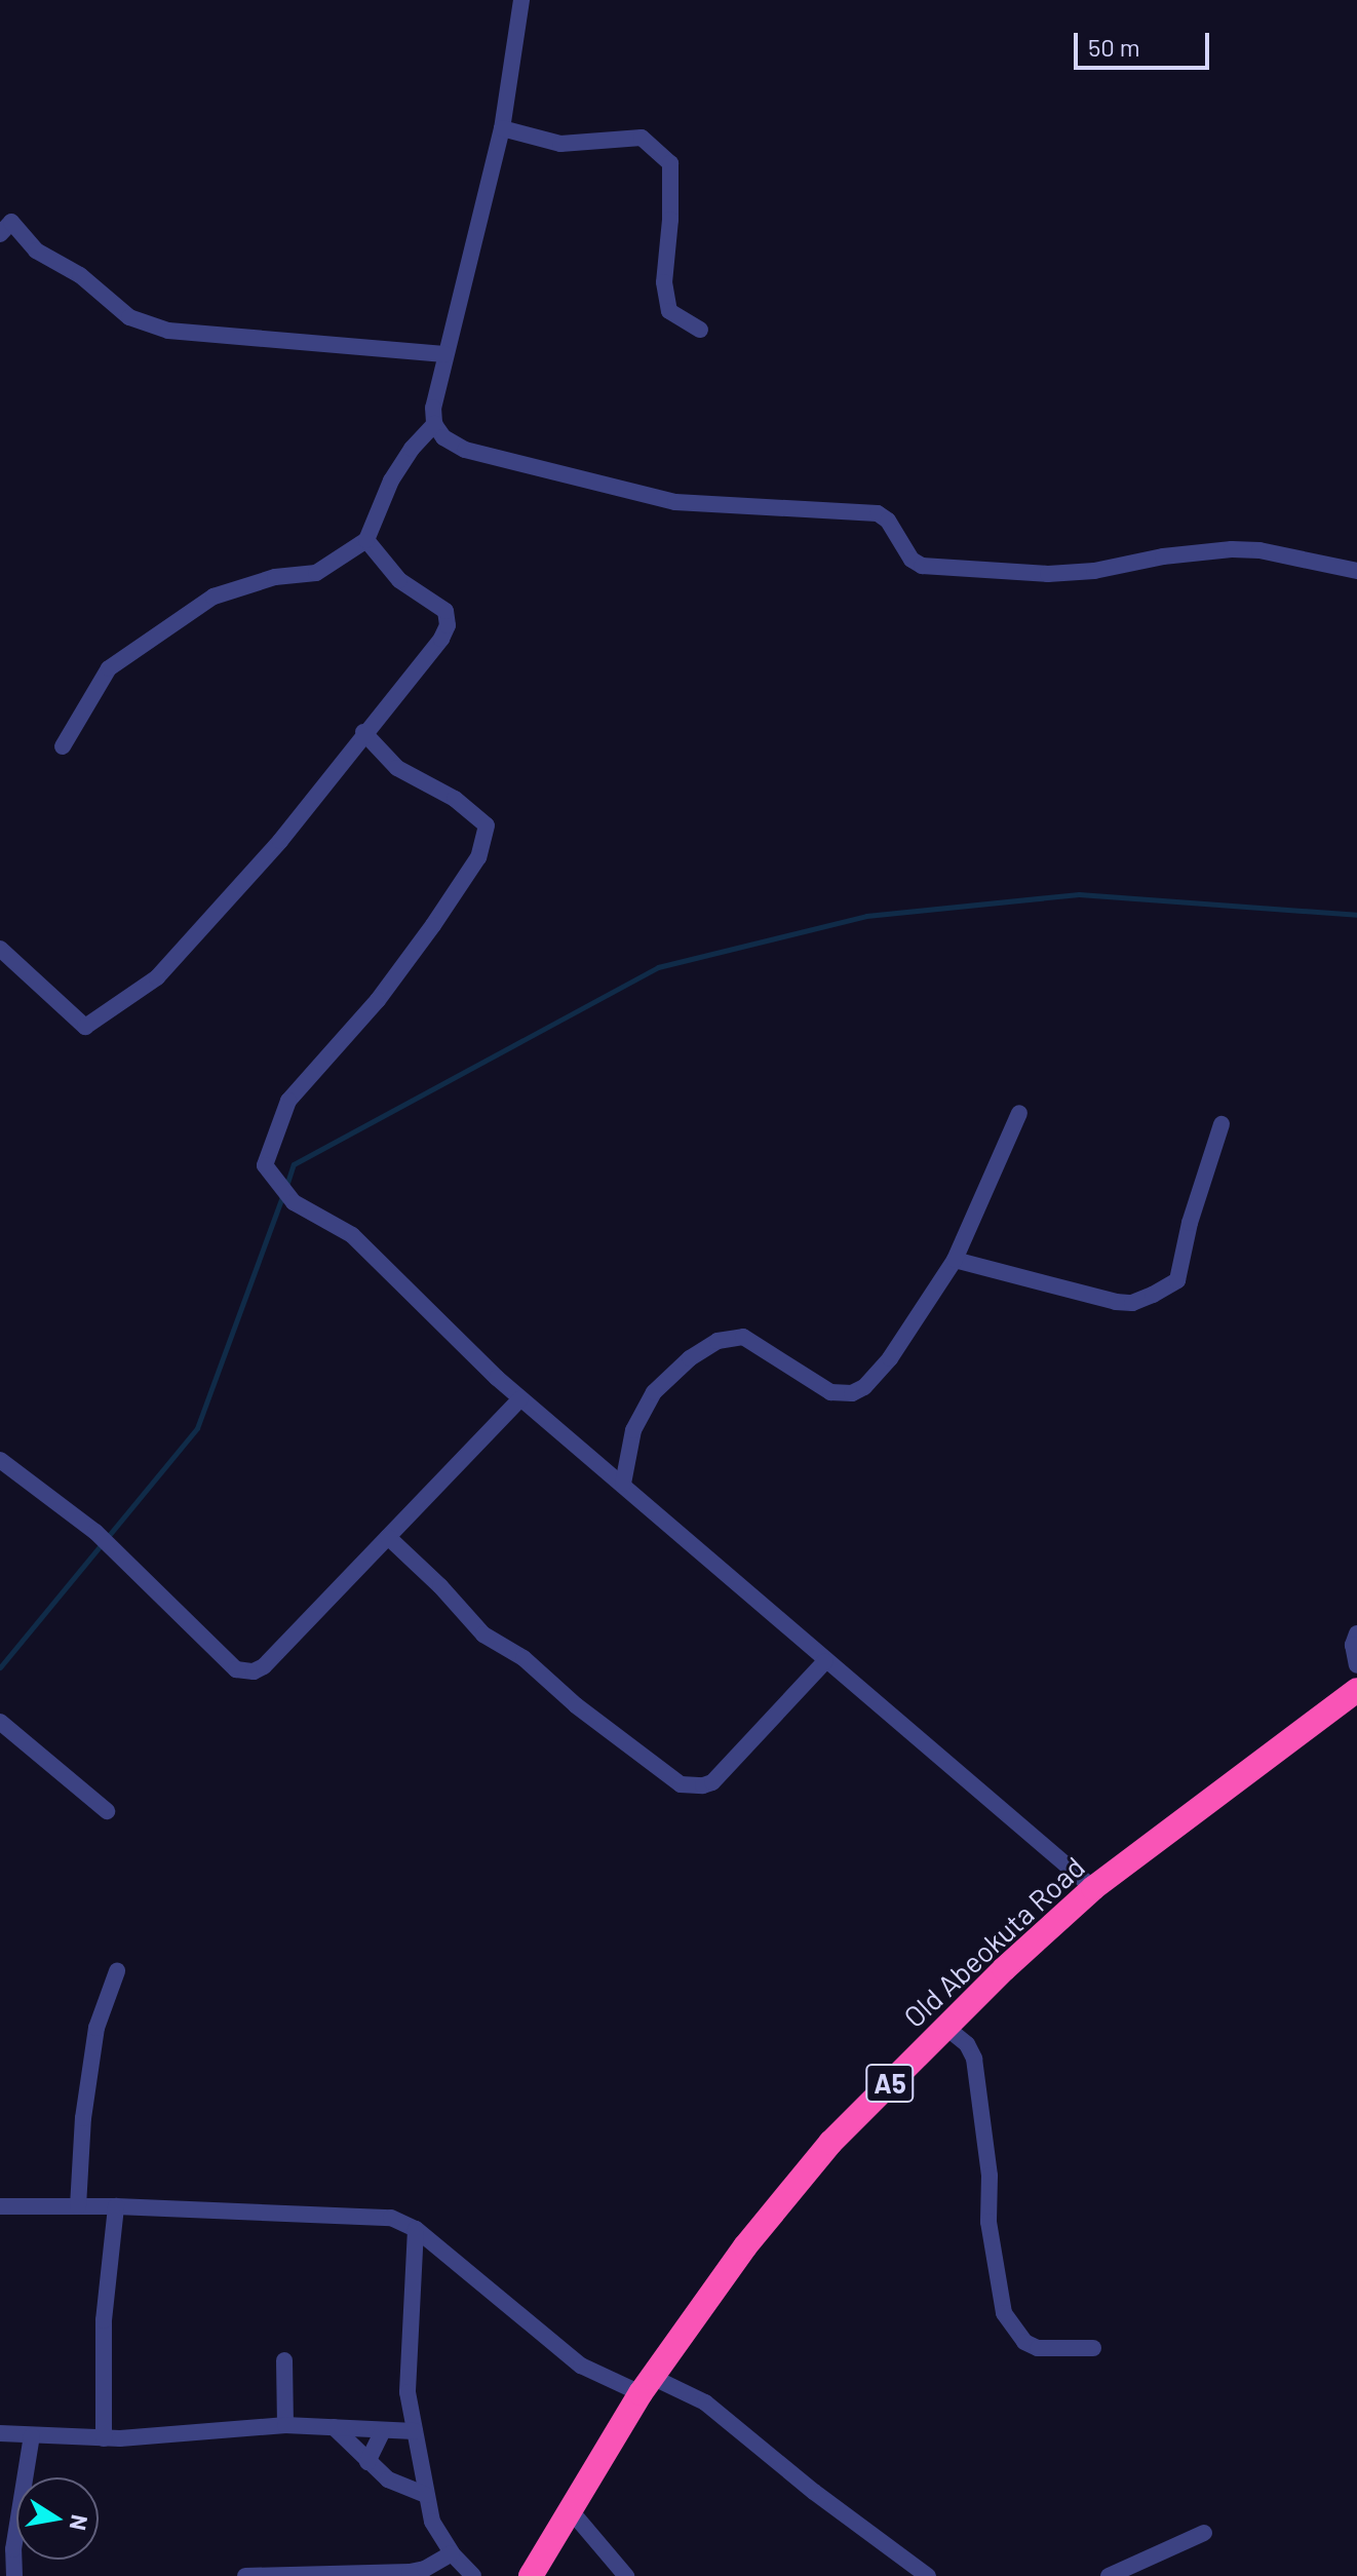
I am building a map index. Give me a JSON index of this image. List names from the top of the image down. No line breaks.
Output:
{"streets":{"highway":["Old Abeokuta Road","A5"]},"scale_bar":"50 m","north":"right"}
